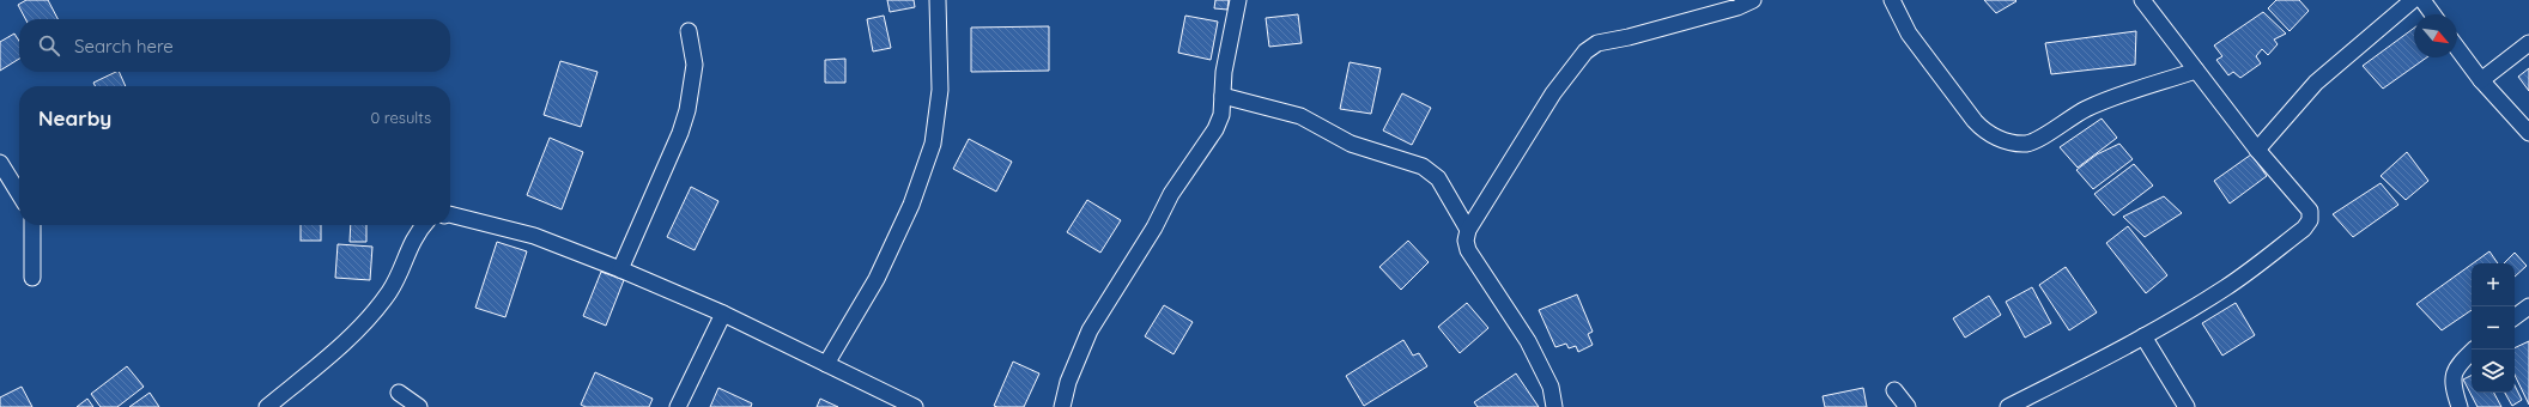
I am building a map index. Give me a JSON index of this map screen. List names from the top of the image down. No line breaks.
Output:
{"north":"bottom right","page":{"search":"Search here","heading":["Nearby","0 results"],"map_buttons":["+","−"]}}
